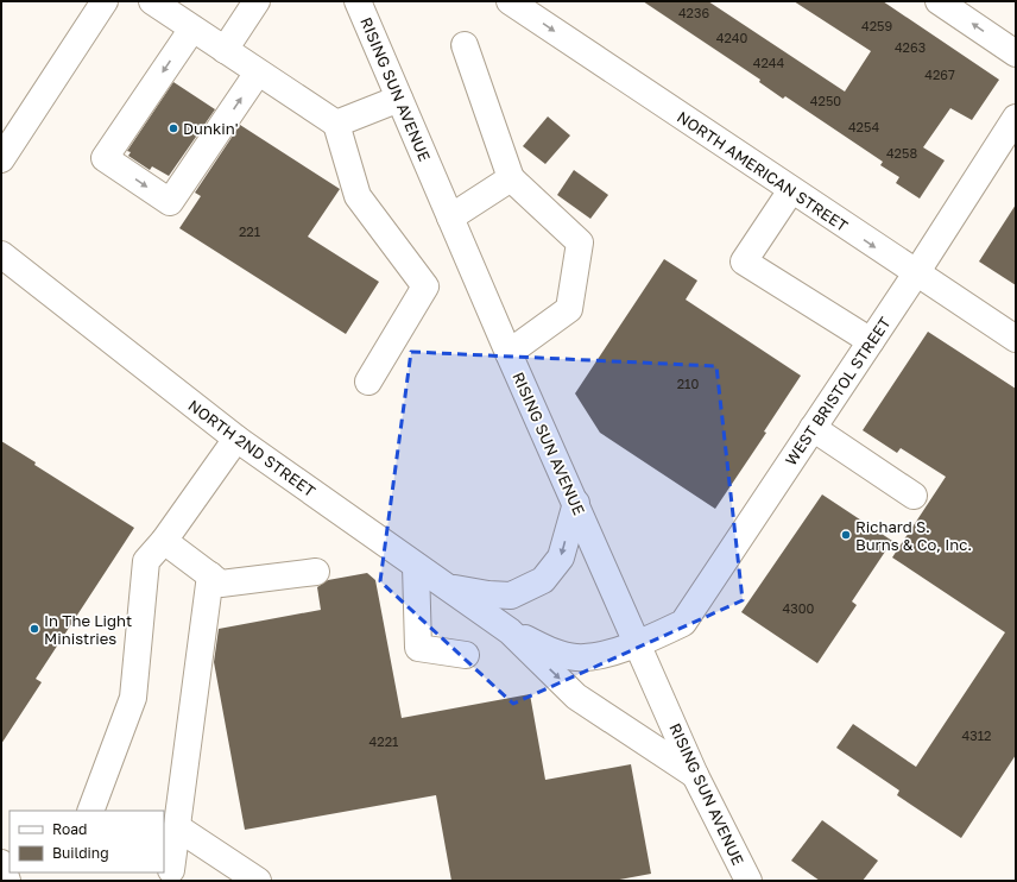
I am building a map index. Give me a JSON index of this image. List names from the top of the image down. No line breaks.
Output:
{"streets":{"street":["RISING SUN AVENUE","NORTH AMERICAN STREET","WEST BRISTOL STREET","NORTH 2ND STREET"]},"crossings":[["RISING SUN AVENUE","WEST BRISTOL STREET"],["RISING SUN AVENUE","NORTH 2ND STREET"],["NORTH AMERICAN STREET","WEST BRISTOL STREET"],["WEST BRISTOL STREET","NORTH 2ND STREET"]],"one_way":["NORTH AMERICAN STREET"],"places":["Dunkin'","Richard S. Burns & Co, Inc.","In The Light Ministries"],"house_numbers":["4236","4259","4240","4263","4244","4267","4250","4254","4258","221","210","4300","4312","4221"],"legend":["Road","Building"]}
